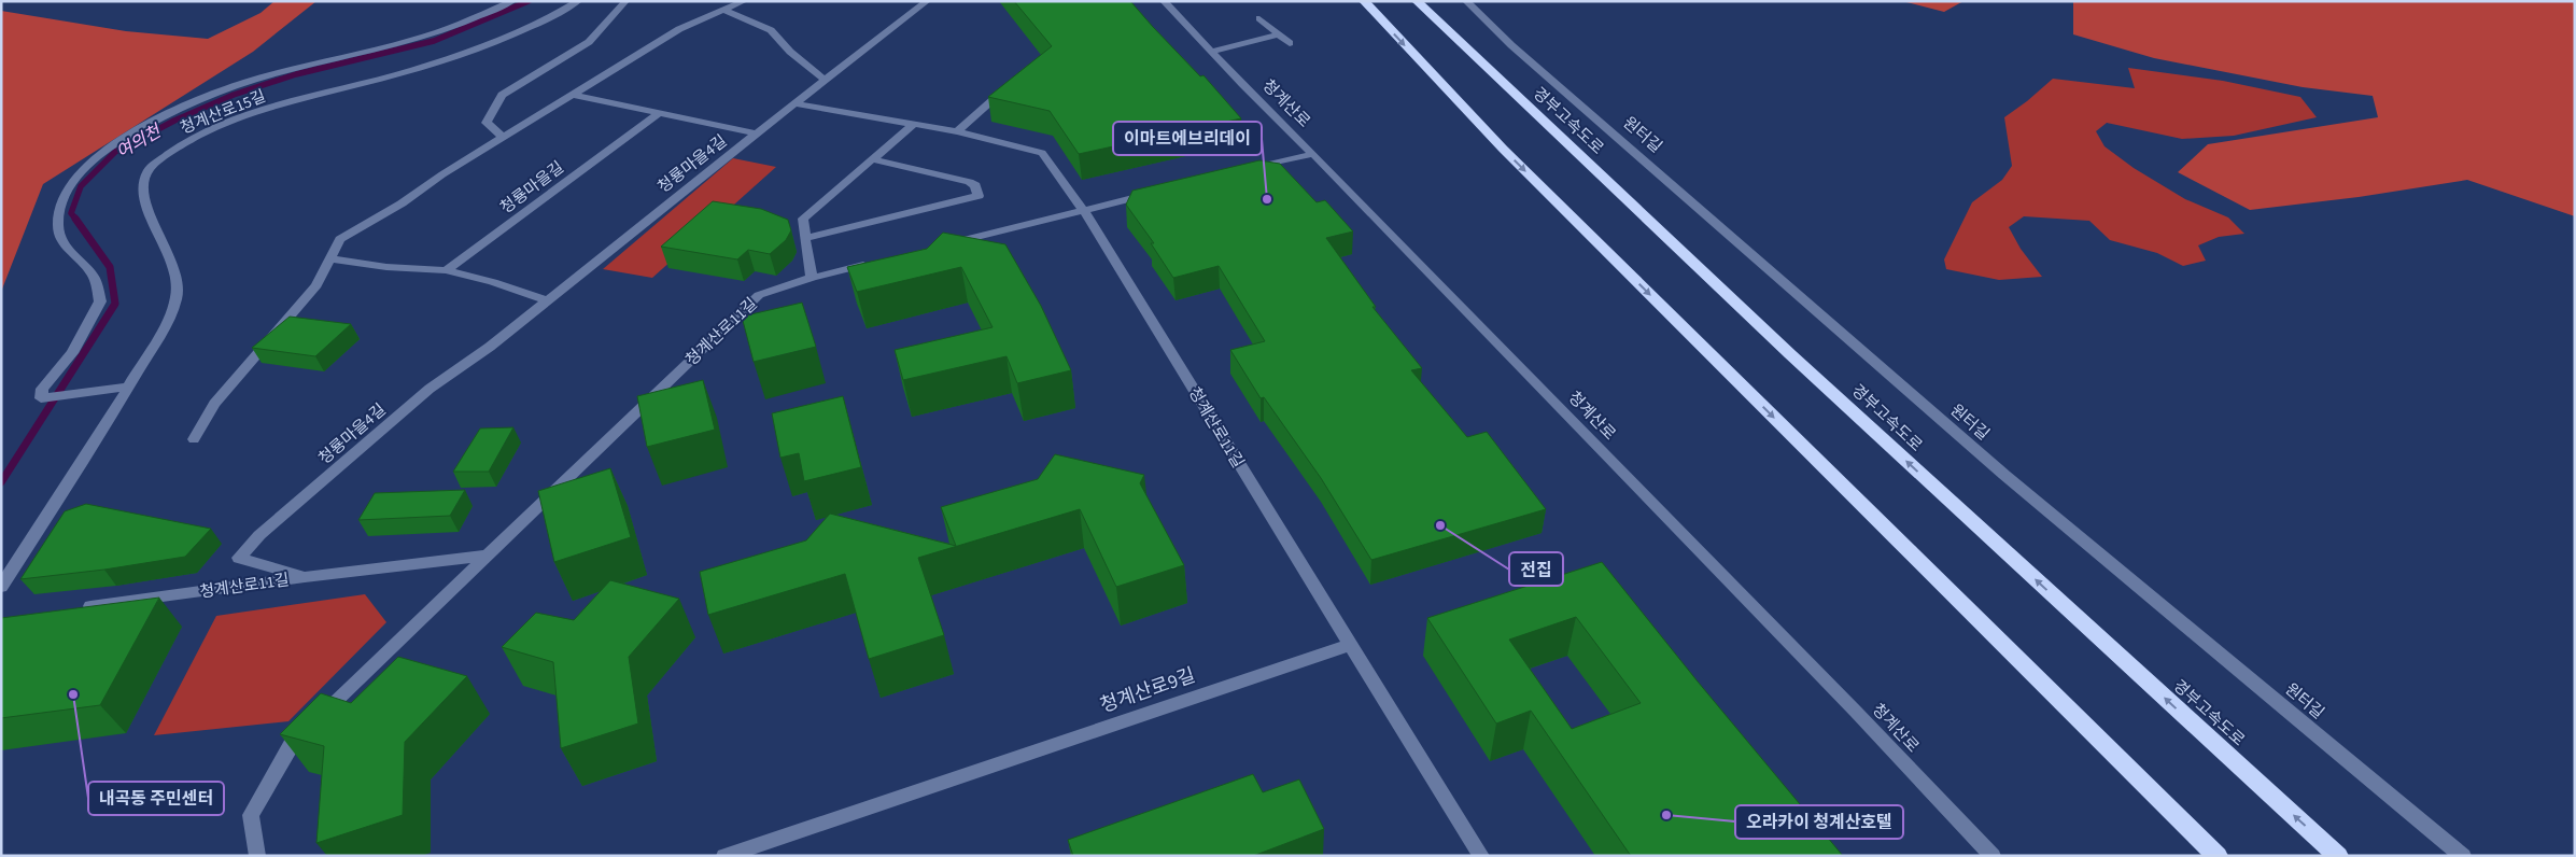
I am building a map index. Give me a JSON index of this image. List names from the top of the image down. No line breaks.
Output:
{"streets":{"highway":["경부고속도로"],"street":["청계산로","청계산로15길","원터길","청룡마을4길","청룡마을길","청계산로11길","청계산로9길"]},"crossings":[["청룡마을4길","청룡마을길"],["청룡마을4길","청계산로11길"],["청계산로11길","청계산로9길"]],"water":["여의천"],"places":["이마트에브리데이","전집","내곡동 주민센터","오라카이 청계산호텔"]}
